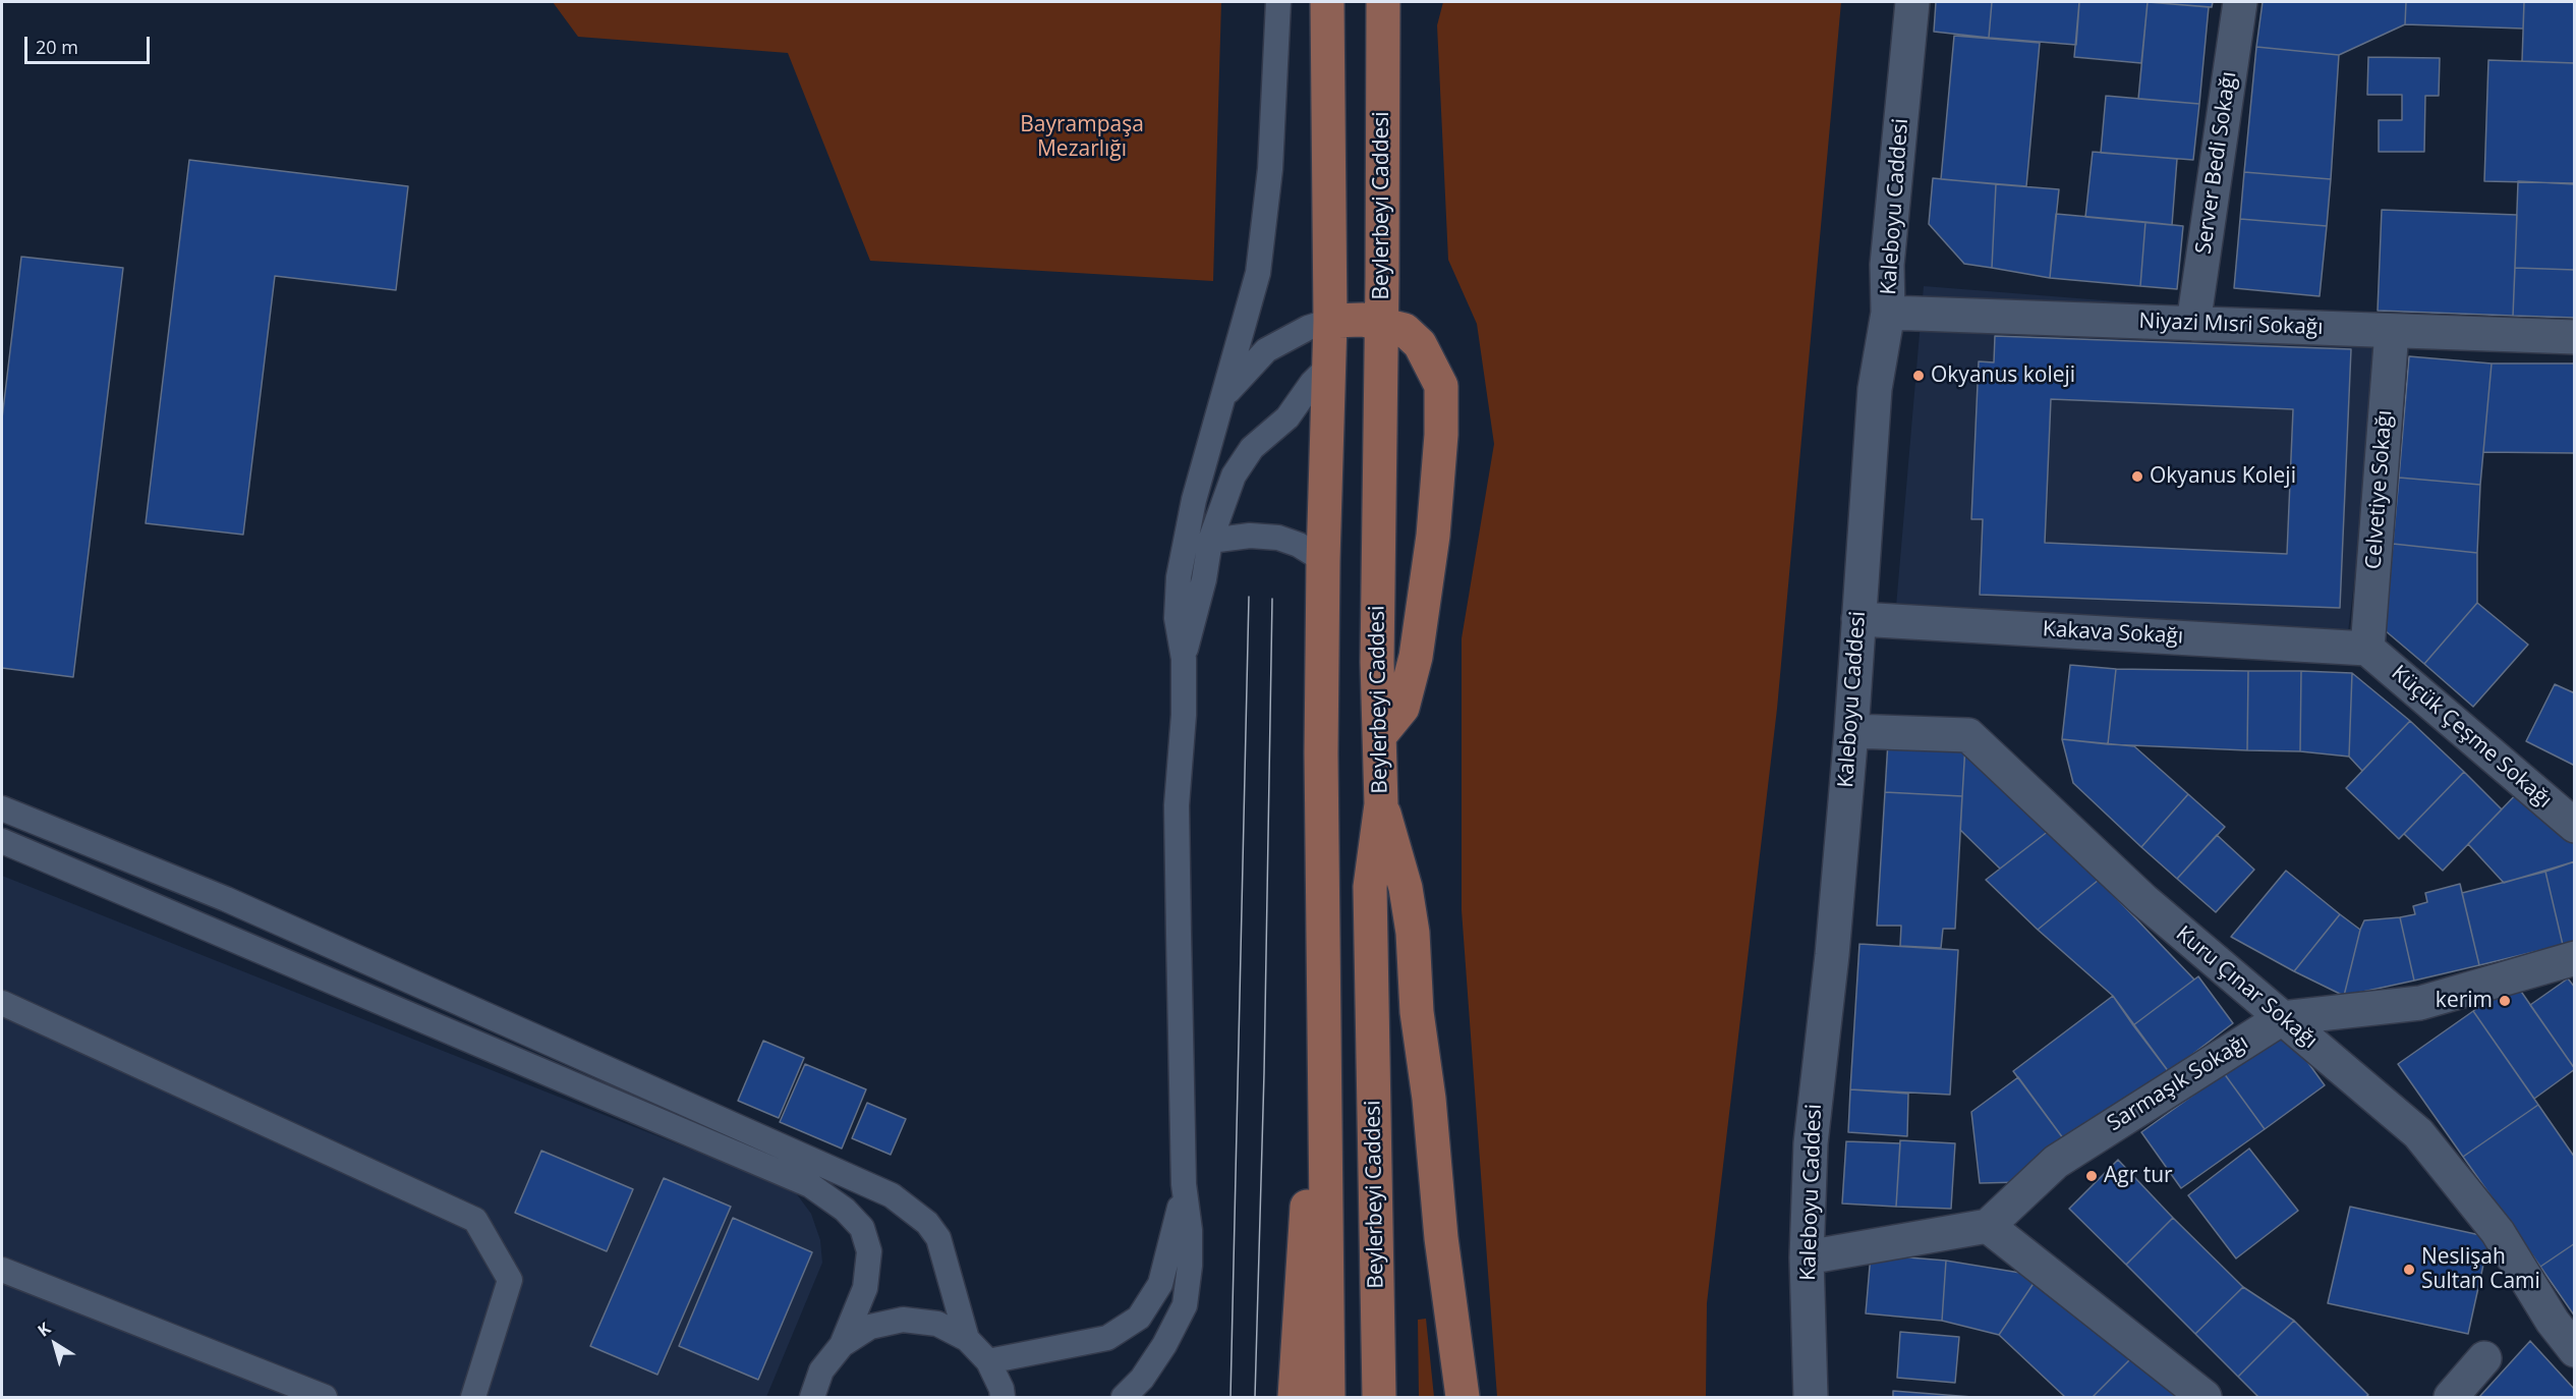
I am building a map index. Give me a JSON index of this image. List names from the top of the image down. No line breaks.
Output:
{"streets":{"main road":["Beylerbeyi Caddesi"],"street":["Server Bedi Sokağı","Kaleboyu Caddesi","Niyazi Mısri Sokağı","Celvetiye Sokağı","Kakava Sokağı","Küçük Çeşme Sokağı","Kuru Çınar Sokağı","Sarmaşık Sokağı"]},"crossings":[["Server Bedi Sokağı","Niyazi Mısri Sokağı"],["Kaleboyu Caddesi","Niyazi Mısri Sokağı"],["Kaleboyu Caddesi","Kakava Sokağı"],["Kaleboyu Caddesi","Kuru Çınar Sokağı"],["Niyazi Mısri Sokağı","Celvetiye Sokağı"],["Celvetiye Sokağı","Kakava Sokağı"],["Celvetiye Sokağı","Küçük Çeşme Sokağı"],["Kakava Sokağı","Küçük Çeşme Sokağı"],["Kuru Çınar Sokağı","Sarmaşık Sokağı"]],"parks":["Bayrampaşa Mezarlığı"],"places":["Okyanus koleji","Okyanus Koleji","kerim","Agr tur","Neslişah Sultan Cami"],"scale_bar":"20 m","north":"top left"}
